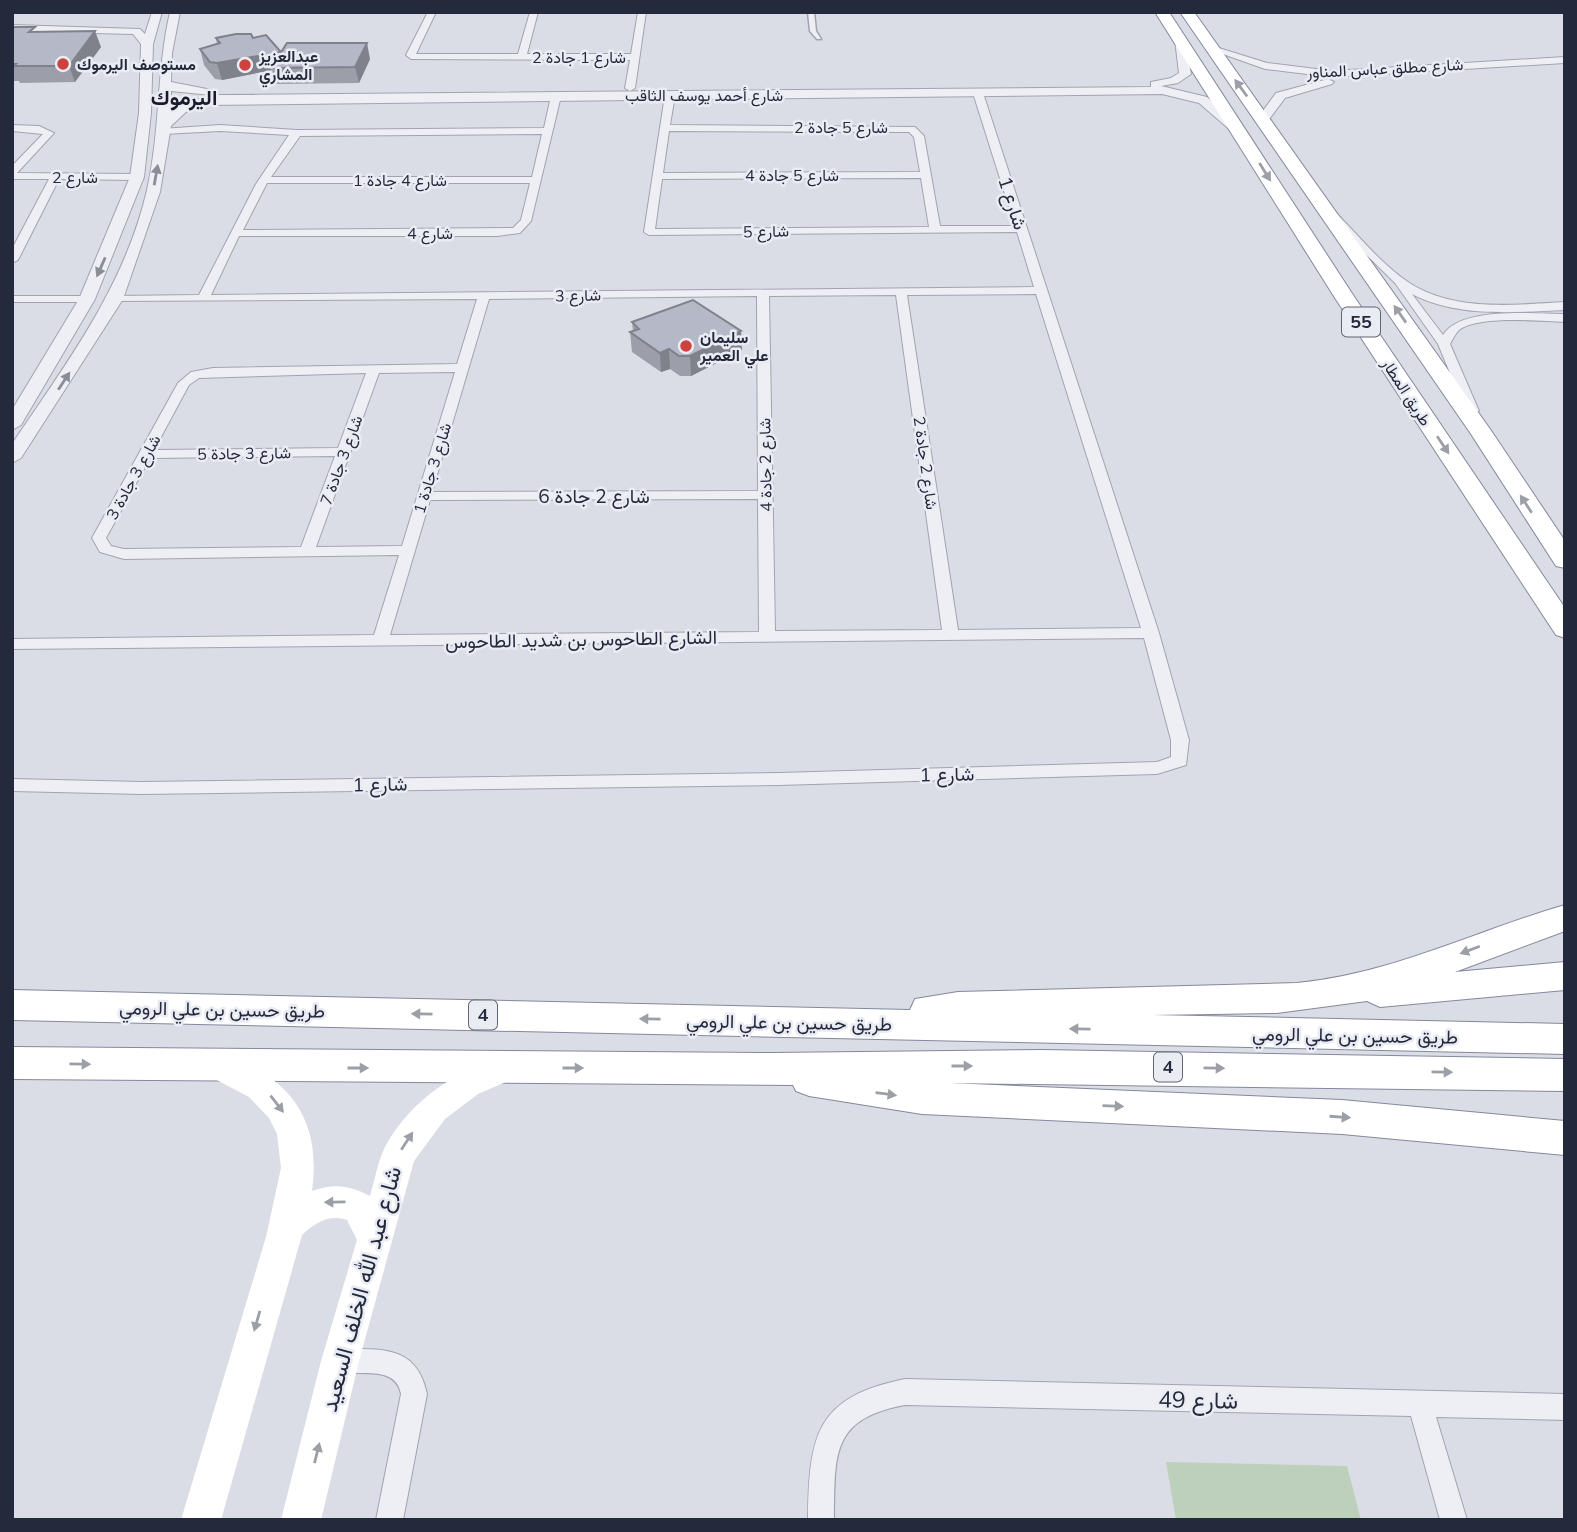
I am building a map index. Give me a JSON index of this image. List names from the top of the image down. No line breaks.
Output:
{"streets":{"highway":["55","طريق المطار","طريق حسين بن علي الرومي","4"],"main road":["شارع عبد الله الخلف السعيد"],"street":["شارع 1 جادة 2","شارع مطلق عباس المناور","شارع أحمد يوسف الثاقب","شارع 5 جادة 2","شارع 5 جادة 4","شارع 2","شارع 4 جادة 1","شارع 1","شارع 5","شارع 4","شارع 3","شارع 3 جادة 5","شارع 3 جادة 7","شارع 2 جادة 2","شارع 2 جادة 4","شارع 3 جادة 1","شارع 3 جادة 3","شارع 2 جادة 6","الشارع الطاحوس بن شديد الطاحوس","شارع 49"]},"crossings":[["شارع مطلق عباس المناور","طريق المطار"],["شارع أحمد يوسف الثاقب","شارع 1"],["شارع أحمد يوسف الثاقب","شارع 5"],["شارع أحمد يوسف الثاقب","شارع 4"],["شارع أحمد يوسف الثاقب","طريق المطار"],["شارع 5 جادة 2","شارع 5 جادة 4"],["شارع 5 جادة 2","شارع 5"],["شارع 5 جادة 4","شارع 5"],["شارع 4 جادة 1","شارع 4"],["شارع 1","شارع 5"],["شارع 1","شارع 3"],["شارع 1","الشارع الطاحوس بن شديد الطاحوس"],["شارع 3","شارع 2 جادة 2"],["شارع 3","شارع 2 جادة 4"],["شارع 3","شارع 3 جادة 1"],["شارع 3 جادة 5","شارع 3 جادة 7"],["شارع 3 جادة 5","شارع 3 جادة 3"],["شارع 3 جادة 7","شارع 3 جادة 3"],["شارع 2 جادة 2","الشارع الطاحوس بن شديد الطاحوس"],["شارع 2 جادة 4","شارع 2 جادة 6"],["شارع 2 جادة 4","الشارع الطاحوس بن شديد الطاحوس"],["شارع 3 جادة 1","شارع 3 جادة 3"],["شارع 3 جادة 1","شارع 2 جادة 6"],["شارع 3 جادة 1","الشارع الطاحوس بن شديد الطاحوس"],["طريق حسين بن علي الرومي","شارع عبد الله الخلف السعيد"]],"districts":["اليرموك"],"places":["مستوصف اليرموك","عبدالعزيز المشاري","سليمان علي العمير"]}
